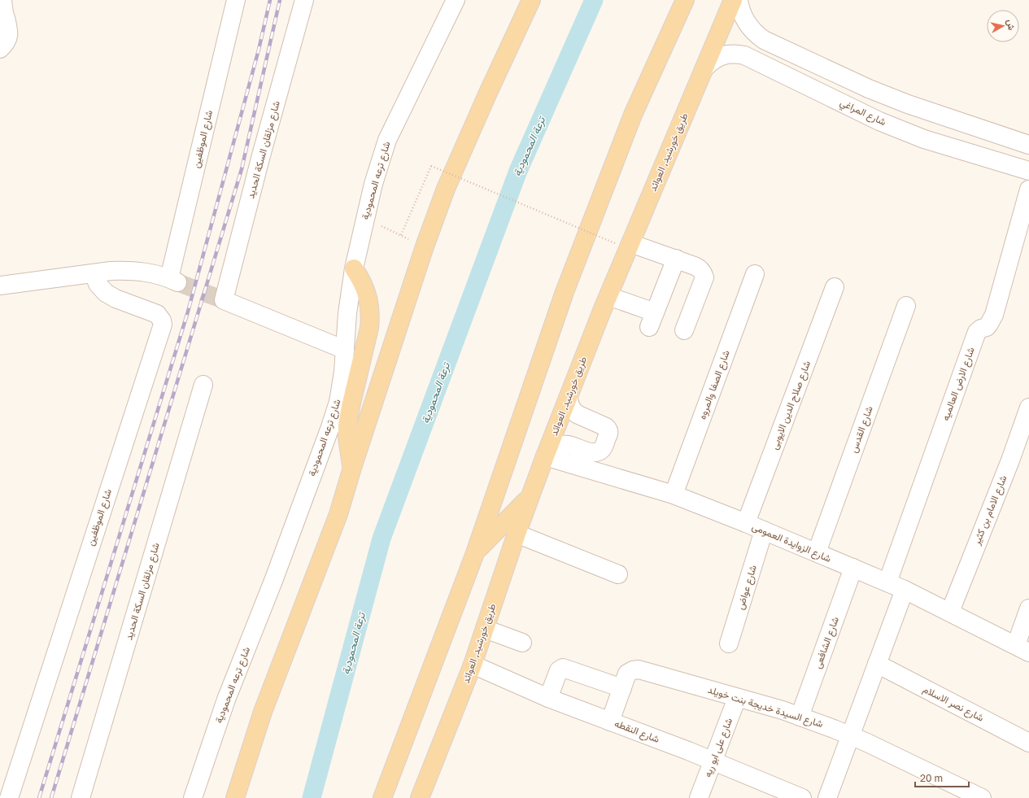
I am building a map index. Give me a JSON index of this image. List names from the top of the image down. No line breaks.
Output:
{"streets":{"main road":["طريق خورشيد, العوائد"],"street":["شارع المراغي","شارع الموظفين","شارع مزلقان السكة الحديد","شارع ترعه المحمودية","شارع الارض العالميه","شارع الصفا والمروه","شارع صلاح الدين الايوبى","شارع القدس","شارع الامام بن كثير","شارع الزوايدة العمومى","شارع عواض","شارع الشافعى","شارع نصر الاسلام","شارع السيدة خديجة بنت خويلد","شارع النقطه","شارع على ابو ريه"]},"crossings":[["شارع المراغي","طريق خورشيد, العوائد"],["شارع مزلقان السكة الحديد","شارع ترعه المحمودية"],["طريق خورشيد, العوائد","شارع الزوايدة العمومى"],["طريق خورشيد, العوائد","شارع النقطه"],["شارع الارض العالميه","شارع الزوايدة العمومى"],["شارع الصفا والمروه","شارع الزوايدة العمومى"],["شارع صلاح الدين الايوبى","شارع الزوايدة العمومى"],["شارع القدس","شارع الزوايدة العمومى"],["شارع الامام بن كثير","شارع الزوايدة العمومى"],["شارع الزوايدة العمومى","شارع عواض"],["شارع الزوايدة العمومى","شارع الشافعى"],["شارع الشافعى","شارع السيدة خديجة بنت خويلد"],["شارع السيدة خديجة بنت خويلد","شارع النقطه"],["شارع السيدة خديجة بنت خويلد","شارع على ابو ريه"],["شارع النقطه","شارع على ابو ريه"]],"water":["ترعة المحمودية"],"scale_bar":"20 m","north":"right"}
